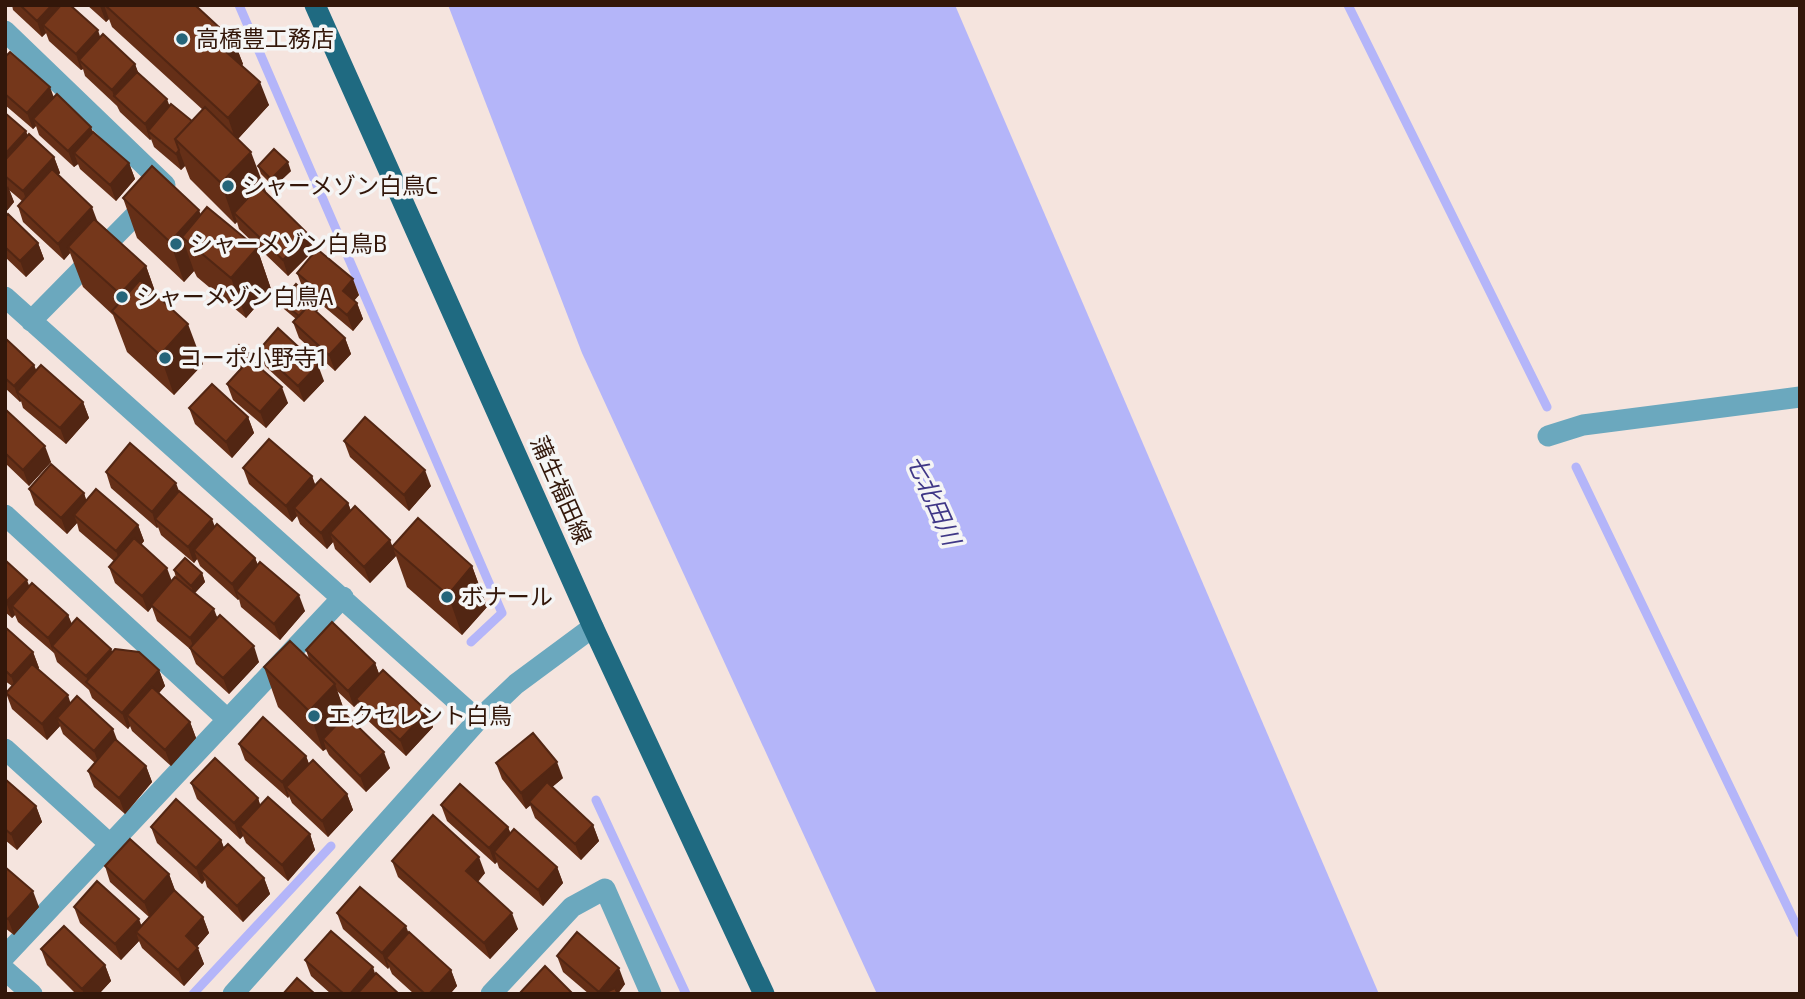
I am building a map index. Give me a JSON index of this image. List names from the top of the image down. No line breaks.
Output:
{"streets":{"main road":["蒲生福田線"]},"water":["七北田川"],"places":["高橋豊工務店","シャーメゾン白鳥C","シャーメゾン白鳥B","シャーメゾン白鳥A","コーポ小野寺1","ボナール","エクセレント白鳥"]}
